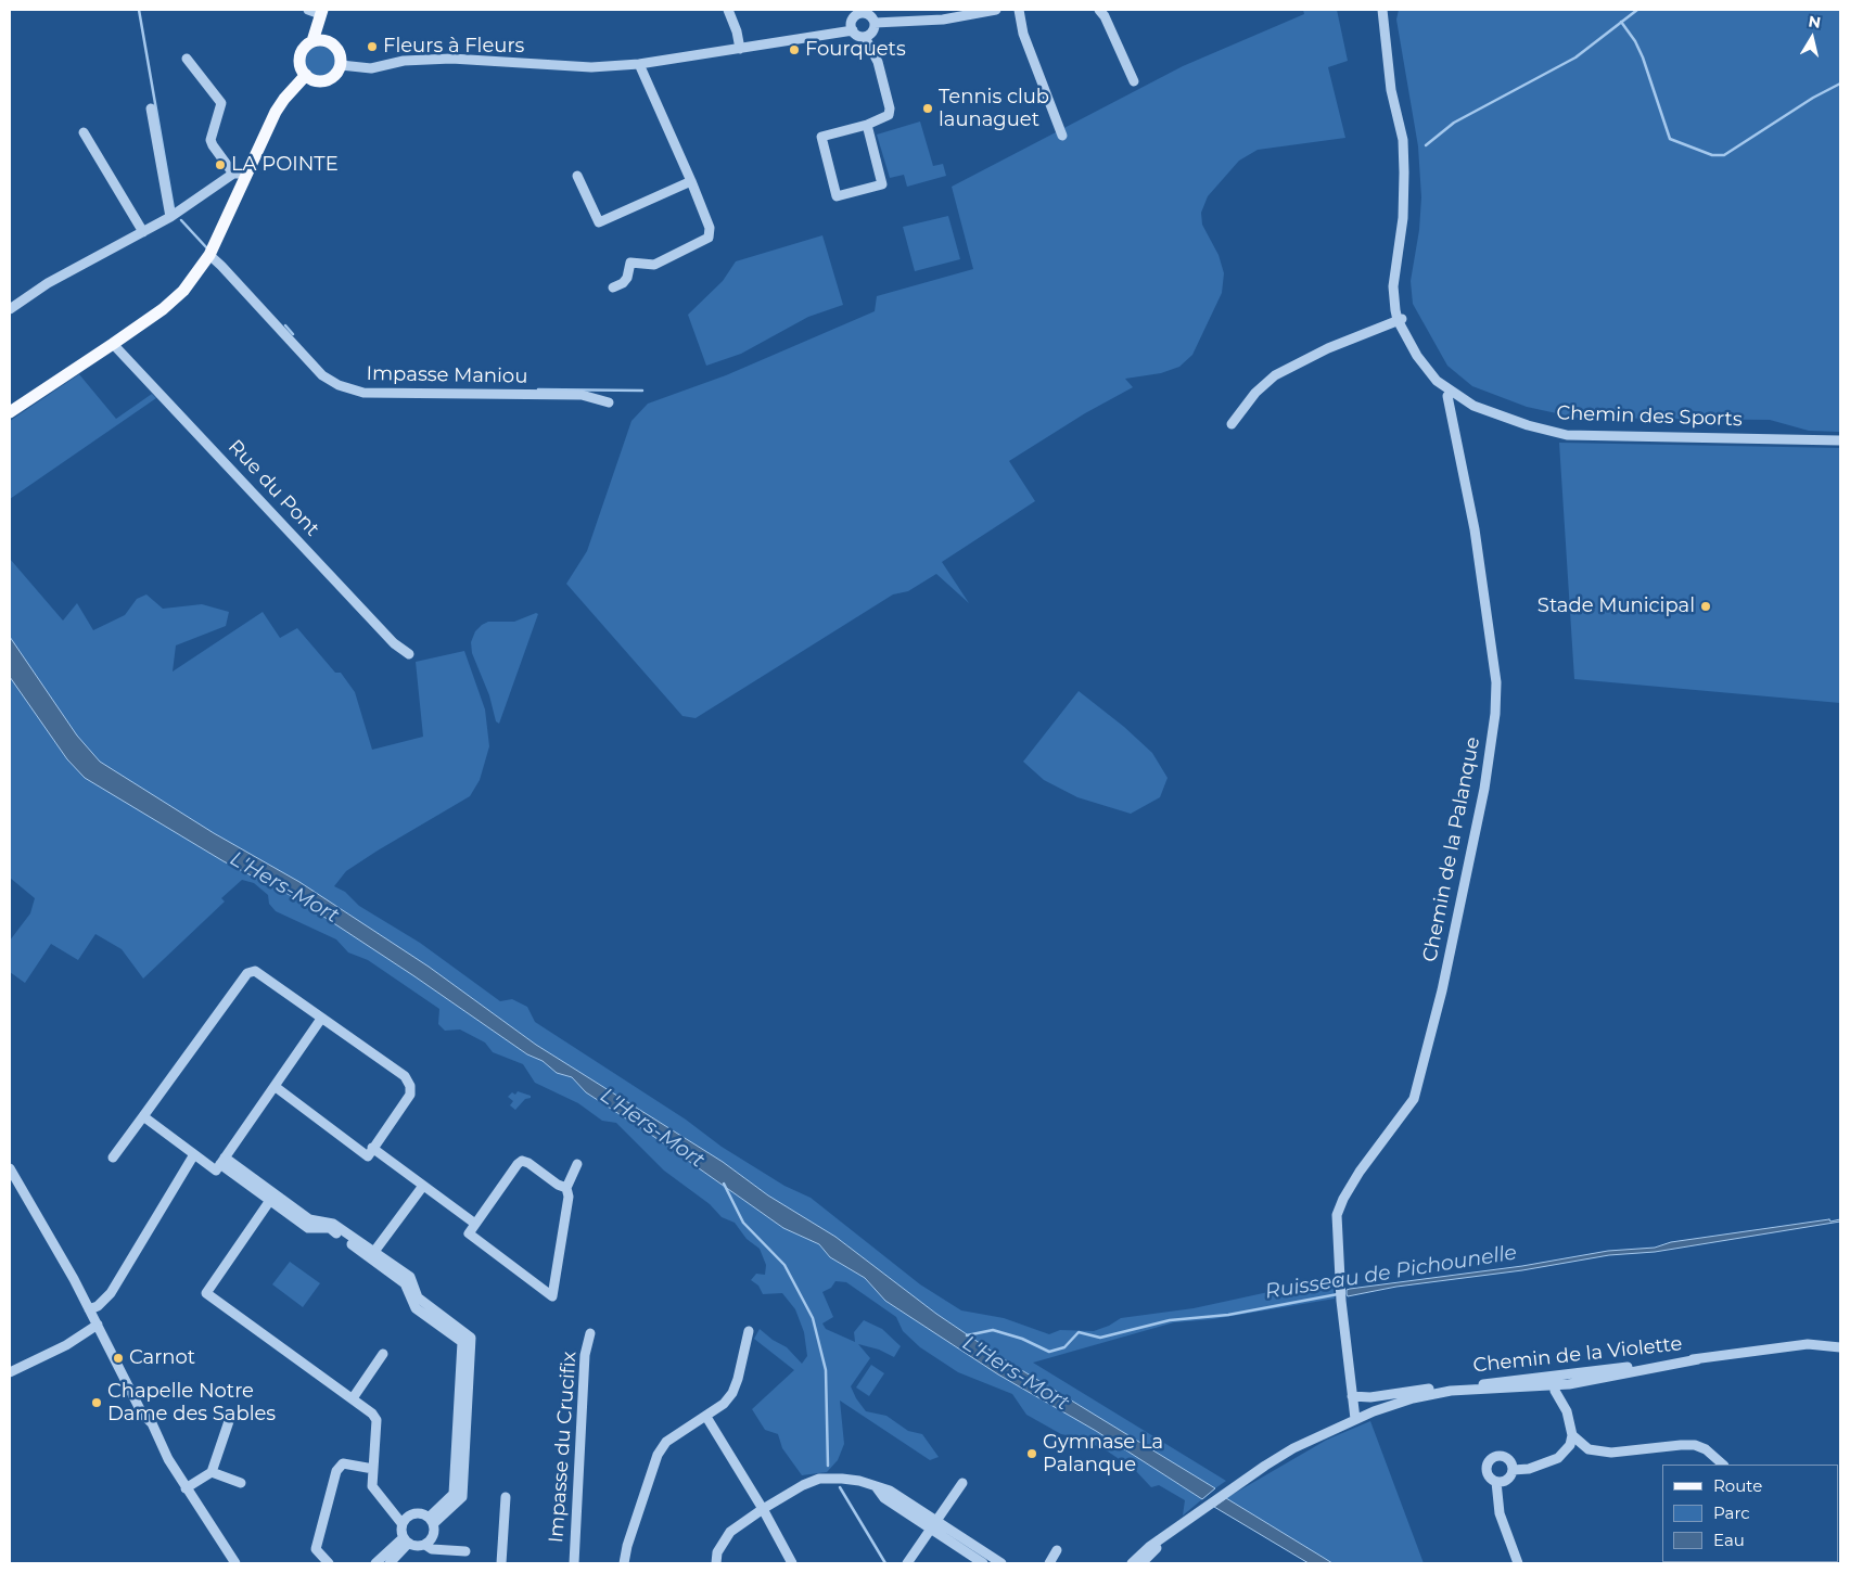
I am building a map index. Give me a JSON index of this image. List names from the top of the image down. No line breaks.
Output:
{"streets":{"street":["Impasse Maniou","Chemin des Sports","Rue du Pont","Chemin de la Palanque","Chemin de la Violette","Impasse du Crucifix"]},"crossings":[["Chemin de la Palanque","Chemin de la Violette"]],"water":["L'Hers-Mort","Ruisseau de Pichounelle"],"places":["Fleurs à Fleurs","Fourquets","Tennis club launaguet","LA POINTE","Stade Municipal","Carnot","Chapelle Notre Dame des Sables","Gymnase La Palanque"],"legend":["Route","Parc","Eau"],"north":"top"}
